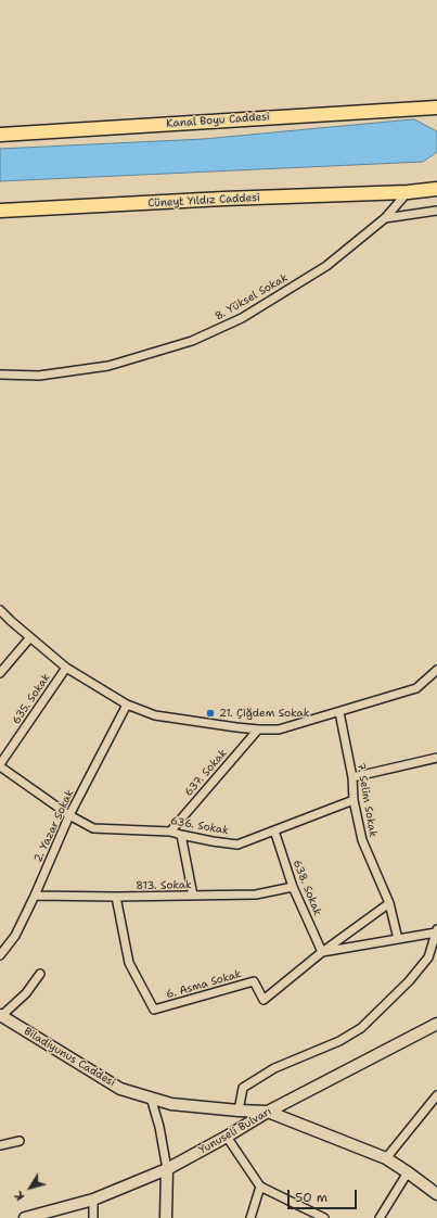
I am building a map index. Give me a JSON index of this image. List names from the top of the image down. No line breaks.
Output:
{"streets":{"main road":["Kanal Boyu Caddesi","Cüneyt Yıldız Caddesi","Biladiyunus Caddesi","Yunuseli Bulvarı"],"street":["8. Yüksel Sokak","635. Sokak","637. Sokak","7. Selim Sokak","2. Yazar Sokak","636. Sokak","813. Sokak","638. Sokak","6. Asma Sokak"]},"crossings":[["Cüneyt Yıldız Caddesi","8. Yüksel Sokak"],["635. Sokak","636. Sokak"],["637. Sokak","636. Sokak"],["7. Selim Sokak","636. Sokak"],["7. Selim Sokak","6. Asma Sokak"],["2. Yazar Sokak","636. Sokak"],["2. Yazar Sokak","813. Sokak"],["636. Sokak","638. Sokak"],["813. Sokak","638. Sokak"],["813. Sokak","6. Asma Sokak"],["638. Sokak","6. Asma Sokak"],["Biladiyunus Caddesi","Yunuseli Bulvarı"]],"places":["21. Çiğdem Sokak"],"scale_bar":"50 m","north":"bottom left"}
